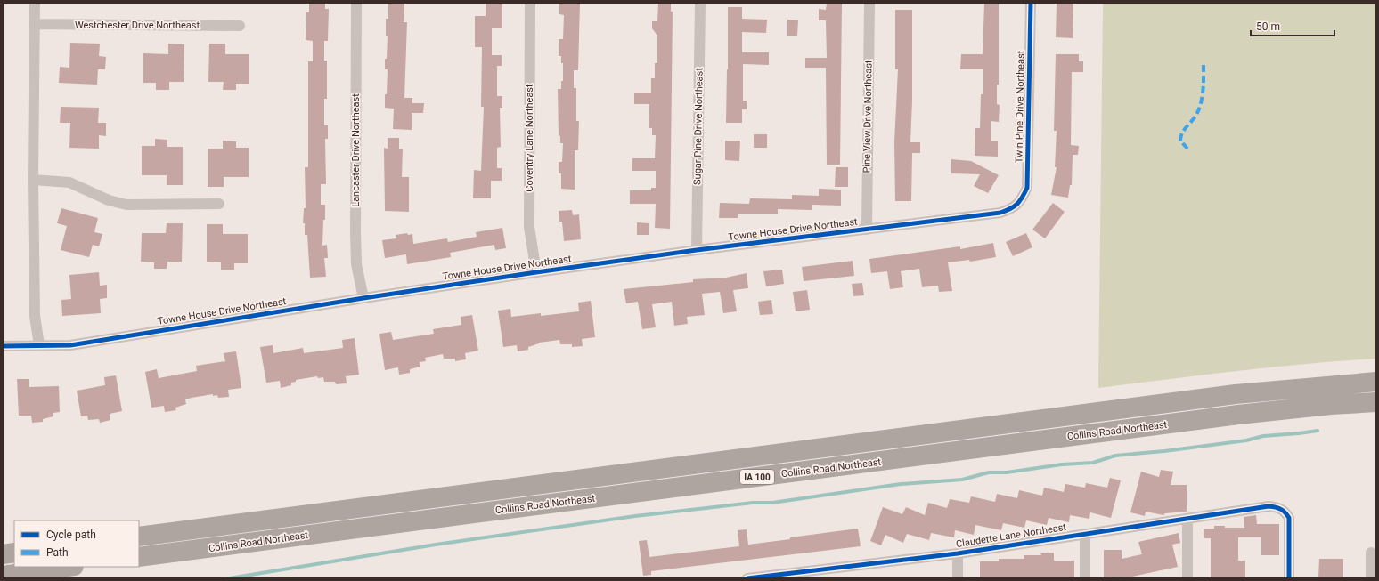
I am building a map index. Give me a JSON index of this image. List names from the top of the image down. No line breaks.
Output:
{"streets":{"highway":["Collins Road Northeast","IA 100"],"street":["Westchester Drive Northeast","Twin Pine Drive Northeast","Pine View Drive Northeast","Sugar Pine Drive Northeast","Coventry Lane Northeast","Lancaster Drive Northeast","Towne House Drive Northeast","Claudette Lane Northeast"]},"crossings":[["Twin Pine Drive Northeast","Towne House Drive Northeast"],["Pine View Drive Northeast","Towne House Drive Northeast"],["Sugar Pine Drive Northeast","Towne House Drive Northeast"],["Coventry Lane Northeast","Towne House Drive Northeast"],["Lancaster Drive Northeast","Towne House Drive Northeast"]],"legend":["Cycle path","Path"],"scale_bar":"50 m"}
